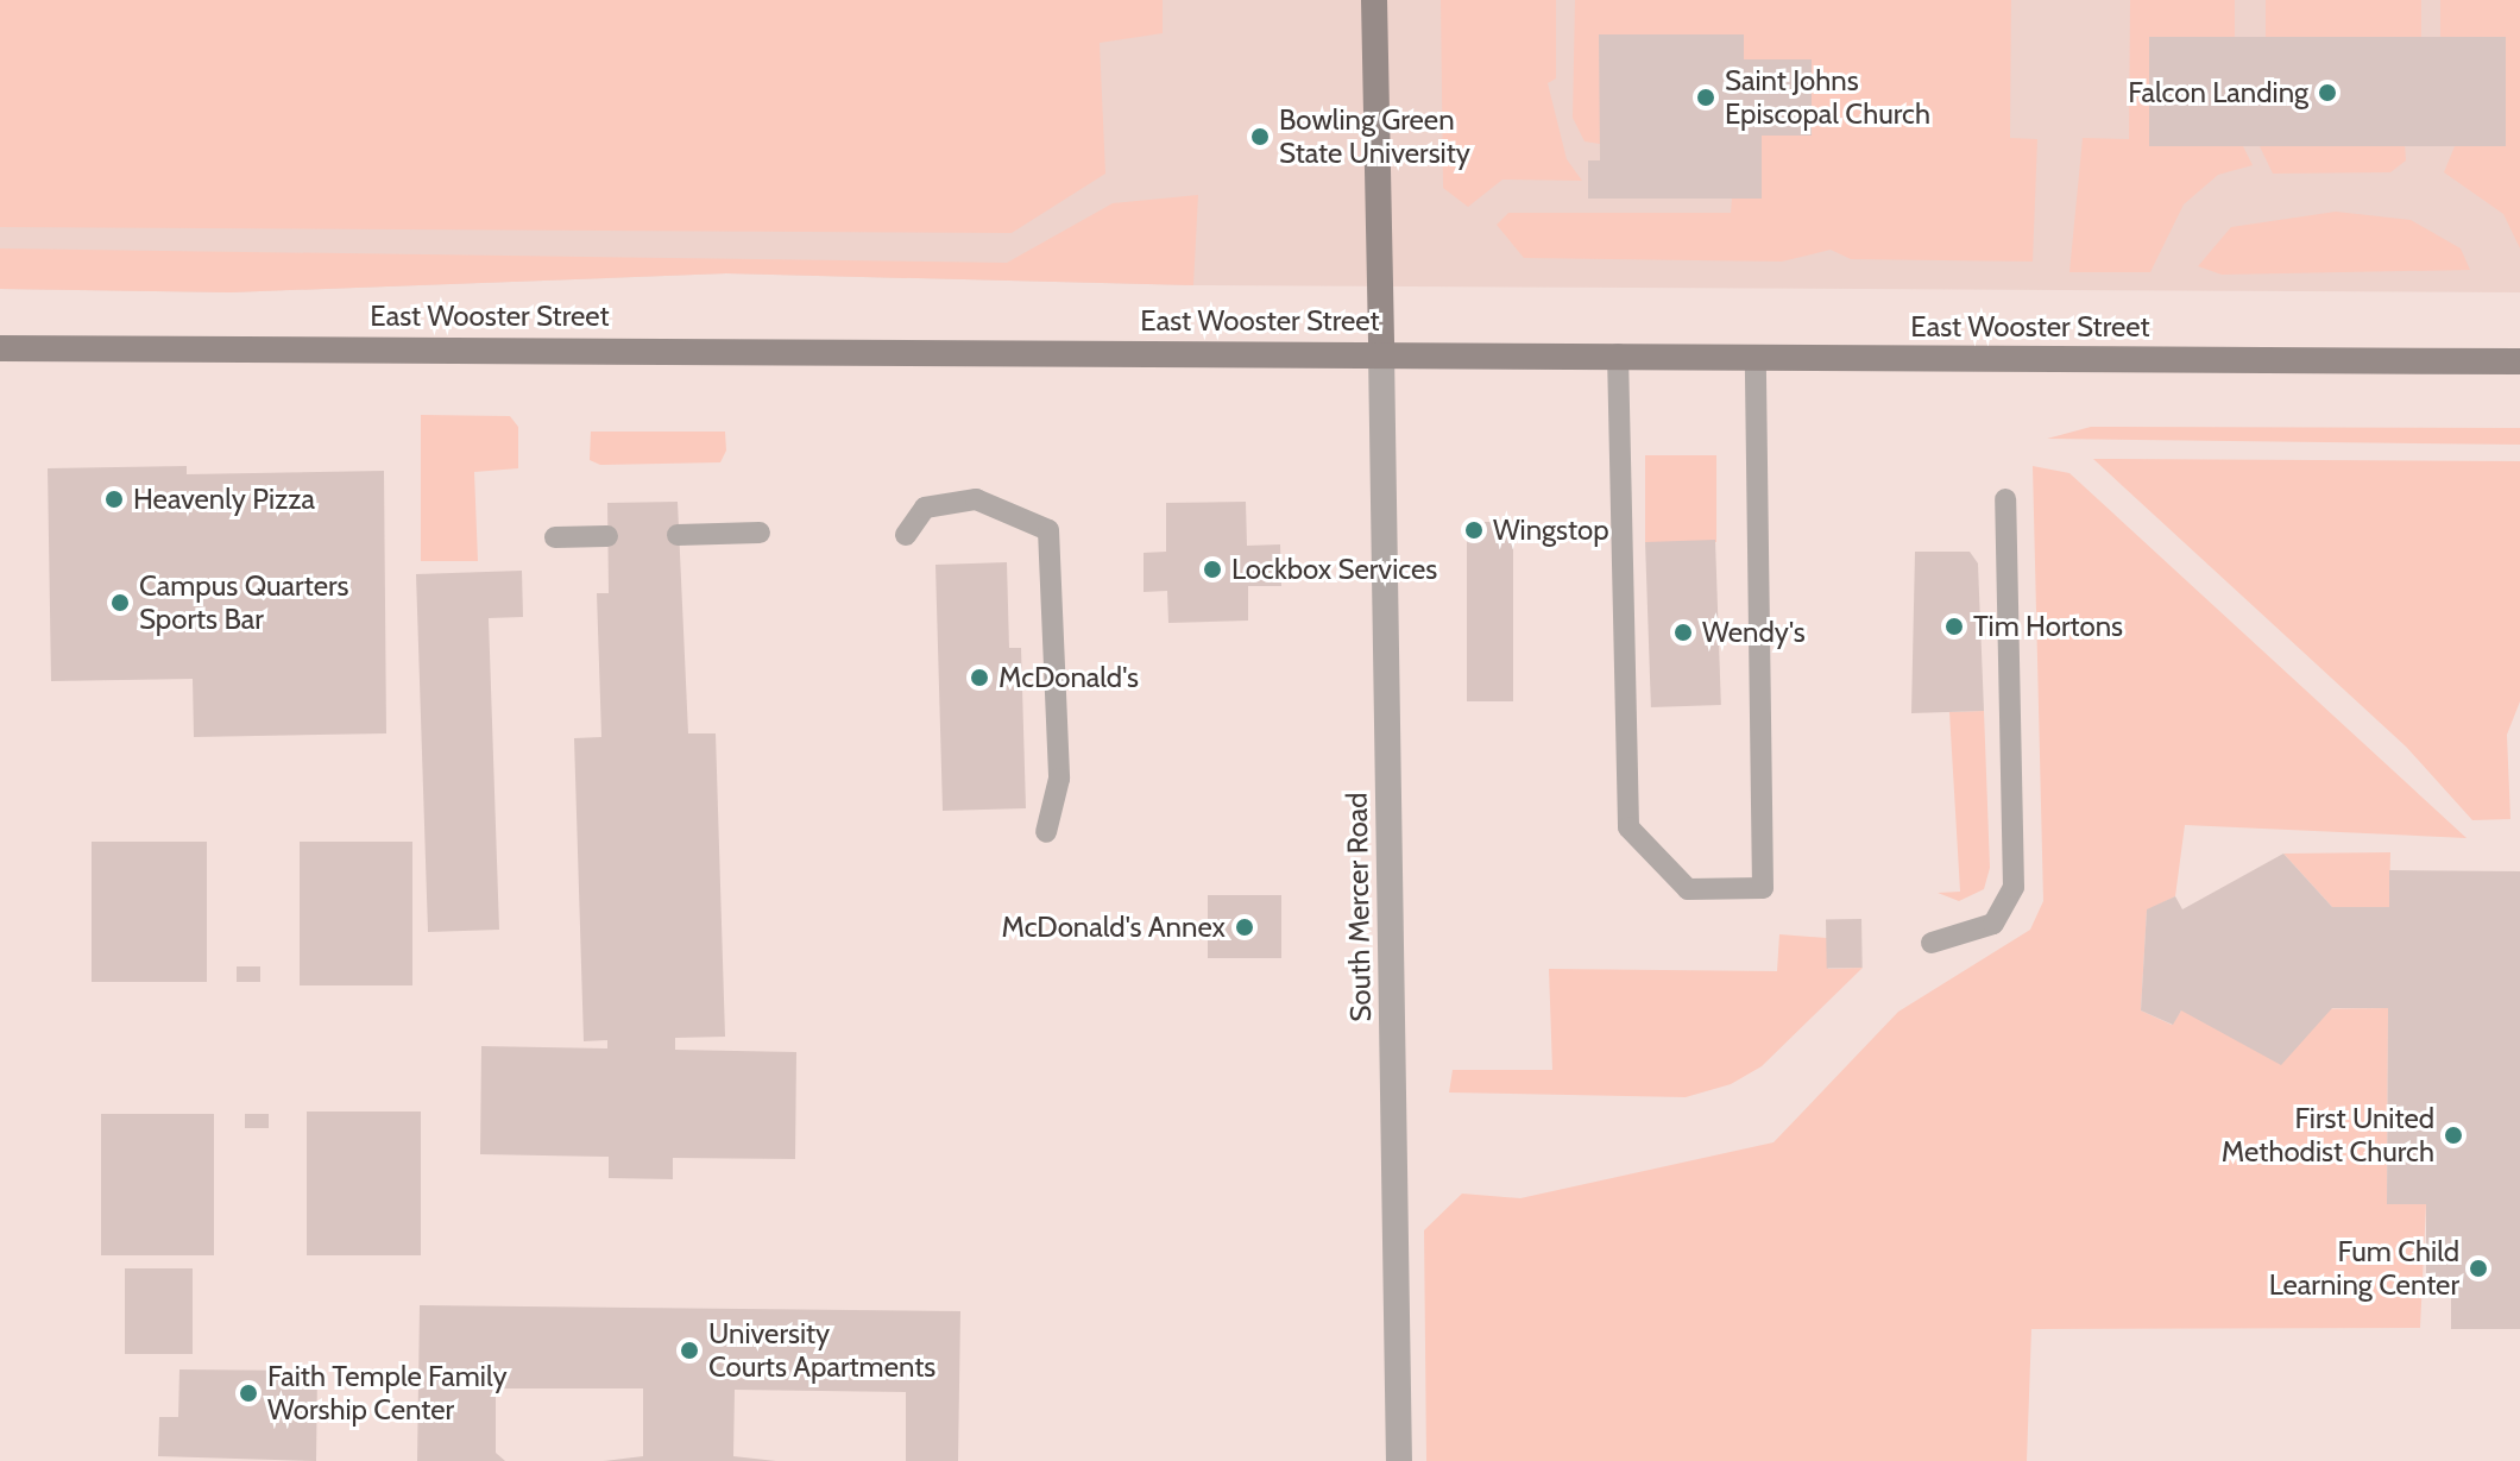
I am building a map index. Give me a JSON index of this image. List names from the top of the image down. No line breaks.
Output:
{"streets":{"main road":["East Wooster Street"],"street":["South Mercer Road"]},"crossings":[["East Wooster Street","South Mercer Road"]],"places":["Falcon Landing","Saint Johns Episcopal Church","Bowling Green State University","Heavenly Pizza","Wingstop","Lockbox Services","Campus Quarters Sports Bar","Tim Hortons","Wendy's","McDonald's","McDonald's Annex","First United Methodist Church","Fum Child Learning Center","University Courts Apartments","Faith Temple Family Worship Center"]}
